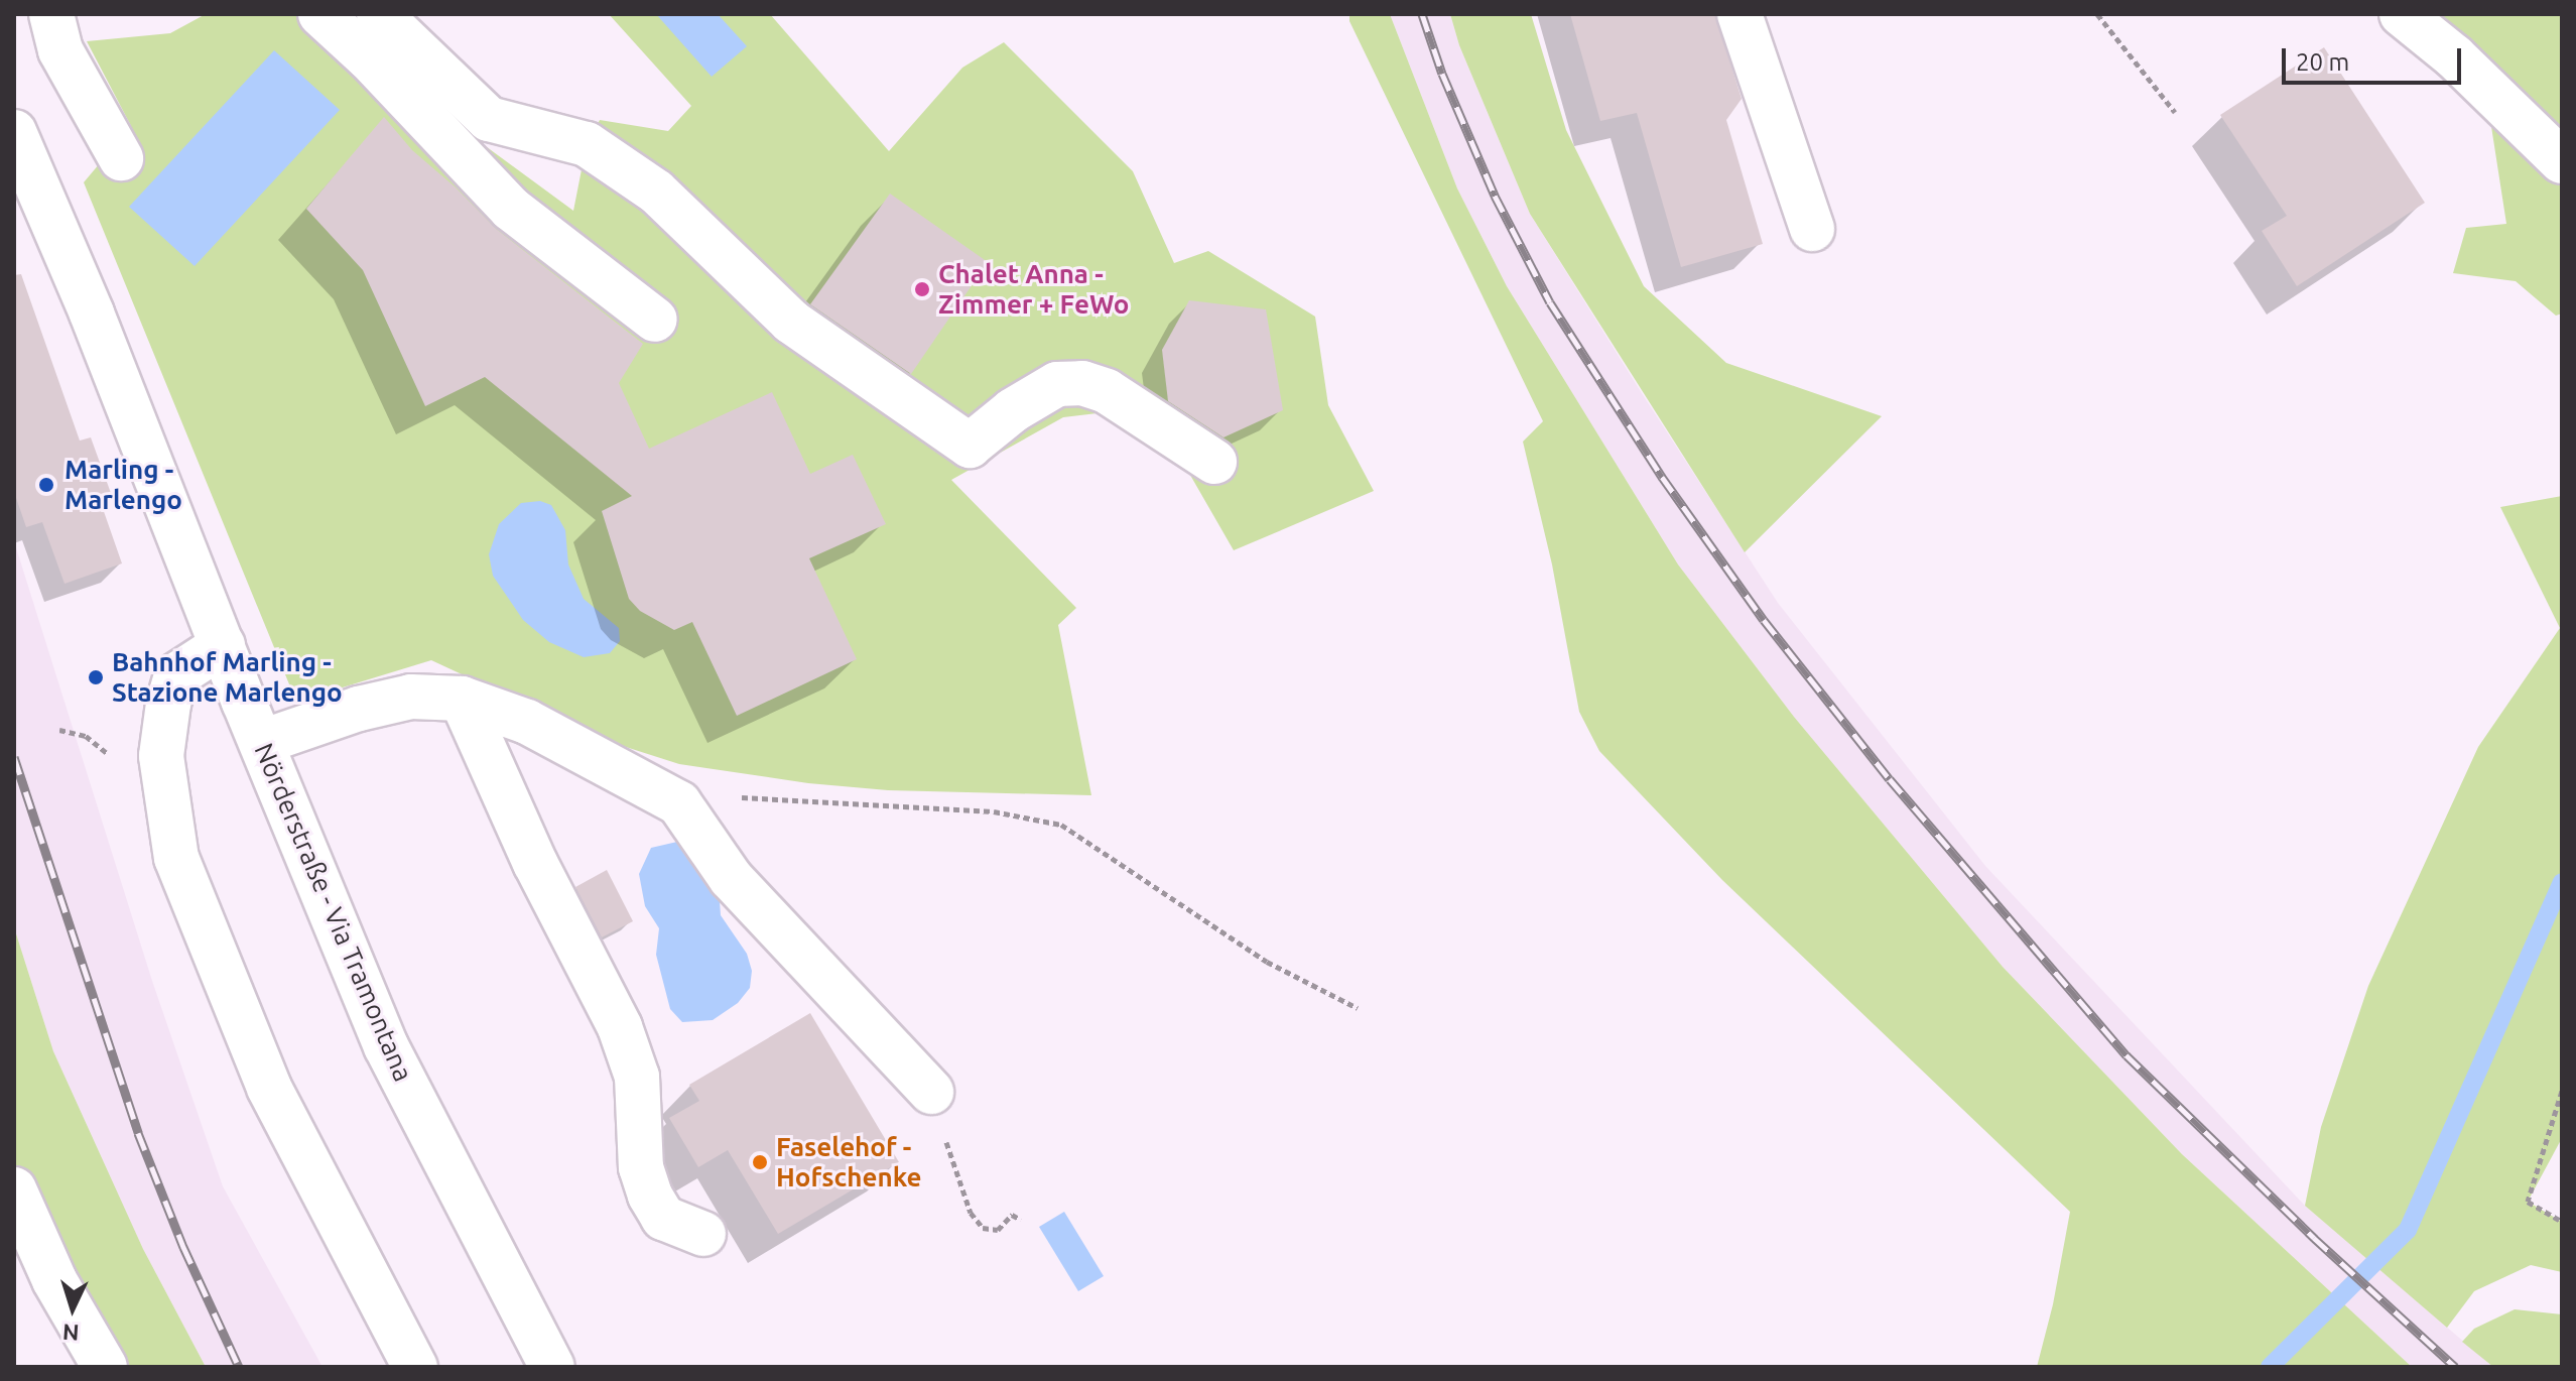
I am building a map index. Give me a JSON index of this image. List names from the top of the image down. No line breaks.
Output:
{"streets":{"street":["Nörderstraße - Via Tramontana"]},"places":["Chalet Anna - Zimmer + FeWo","Marling - Marlengo","Bahnhof Marling - Stazione Marlengo","Faselehof - Hofschenke"],"scale_bar":"20 m","north":"bottom"}
